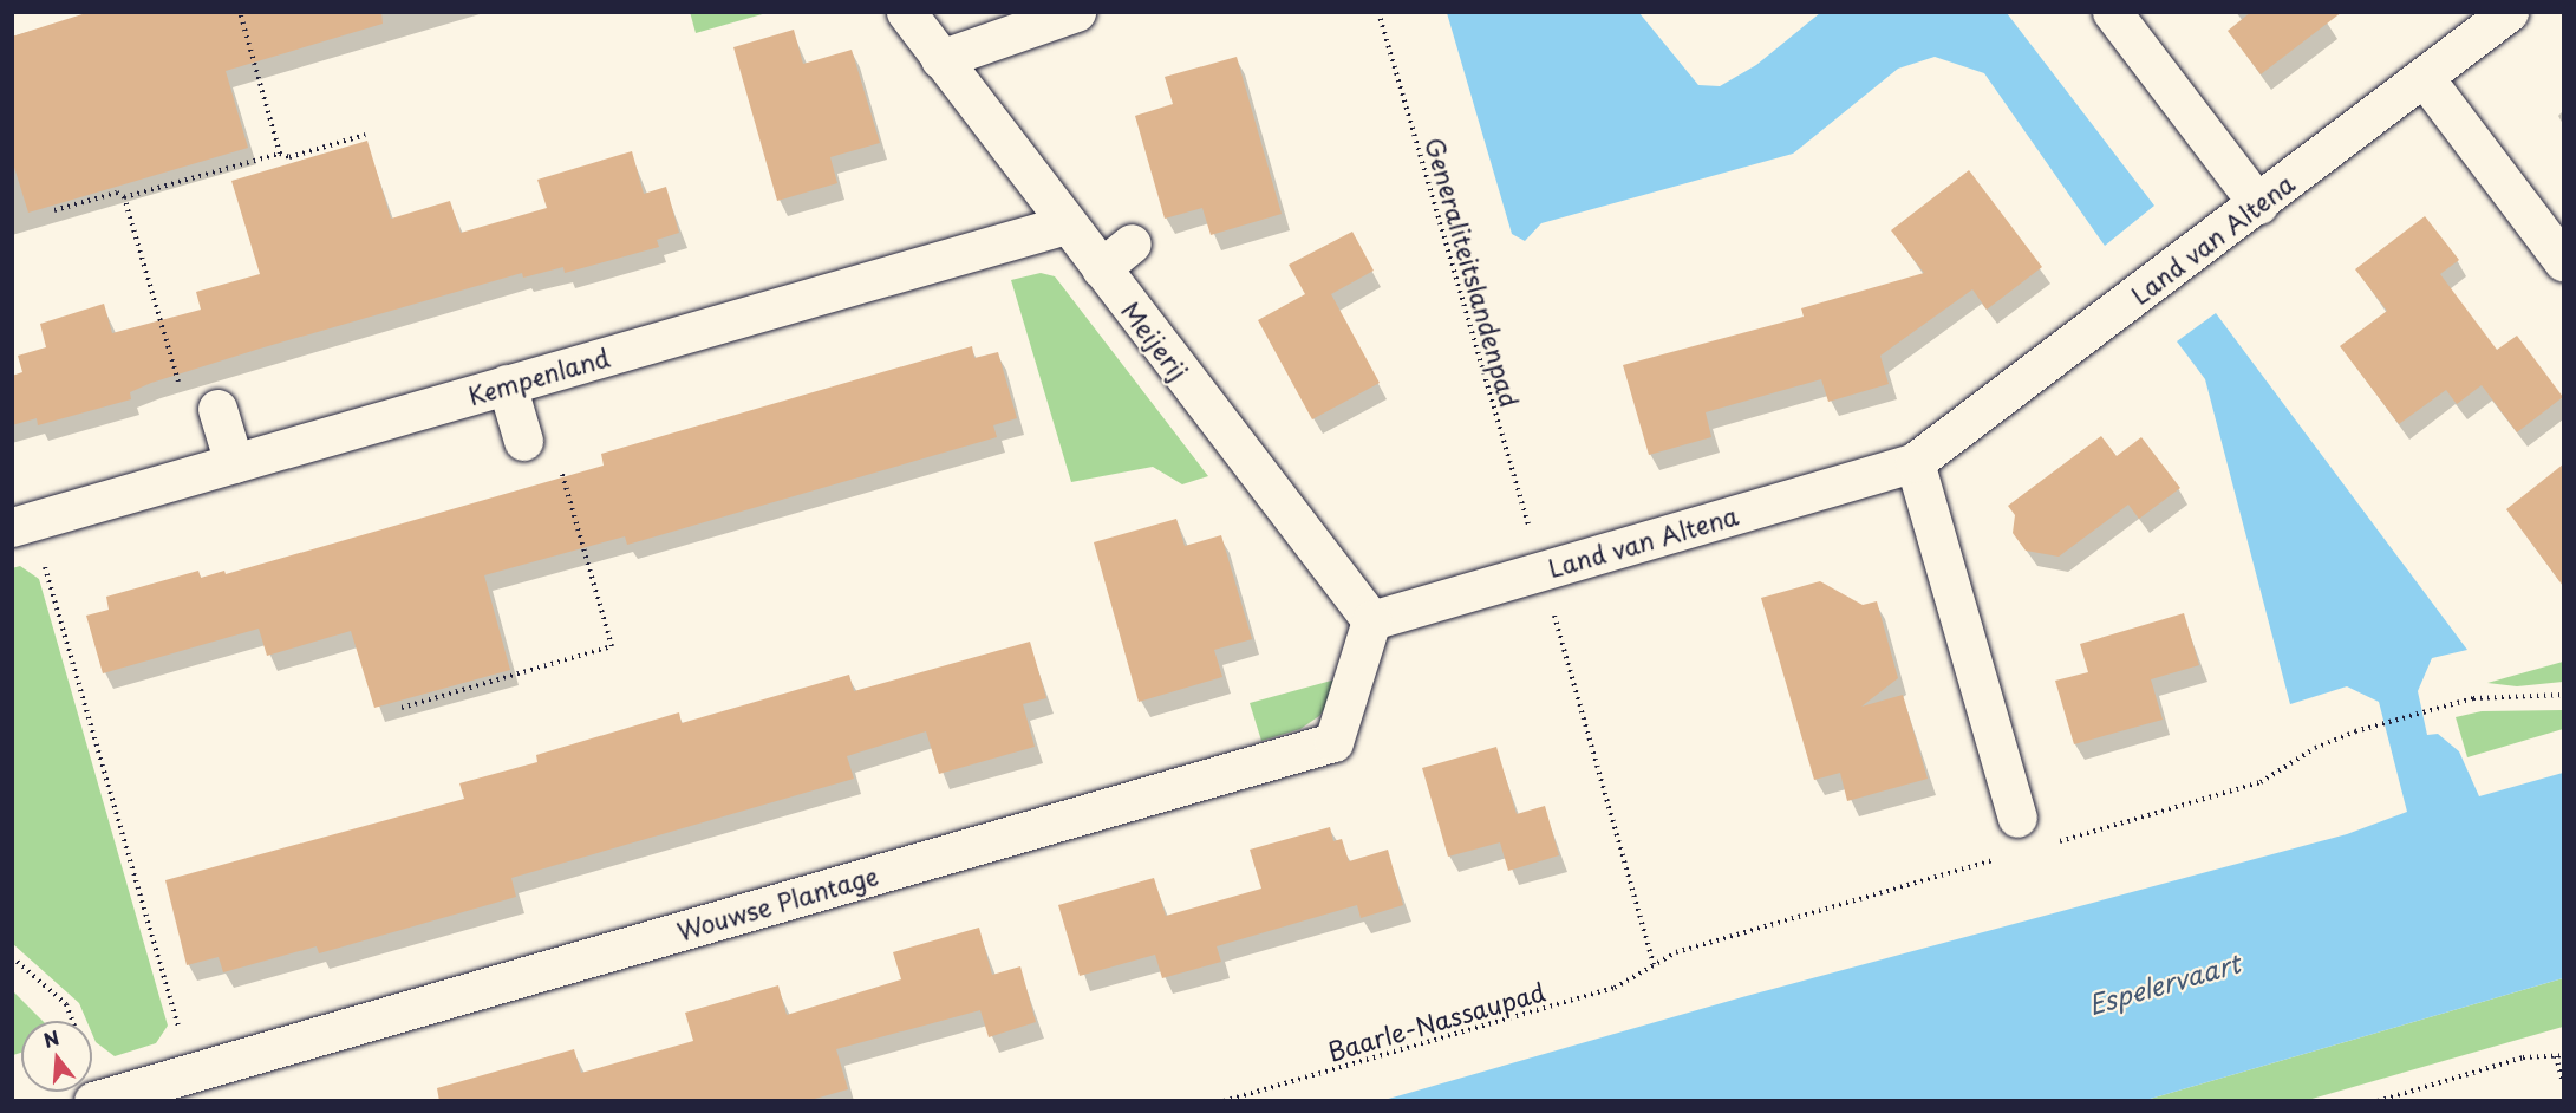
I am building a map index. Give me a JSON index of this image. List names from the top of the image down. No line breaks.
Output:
{"streets":{"street":["Land van Altena","Meijerij","Kempenland","Wouwse Plantage"],"path":["Generaliteitslandenpad","Baarle-Nassaupad"]},"crossings":[["Land van Altena","Meijerij"],["Land van Altena","Wouwse Plantage"],["Meijerij","Kempenland"],["Meijerij","Wouwse Plantage"]],"water":["Espelervaart"],"north":"top"}
